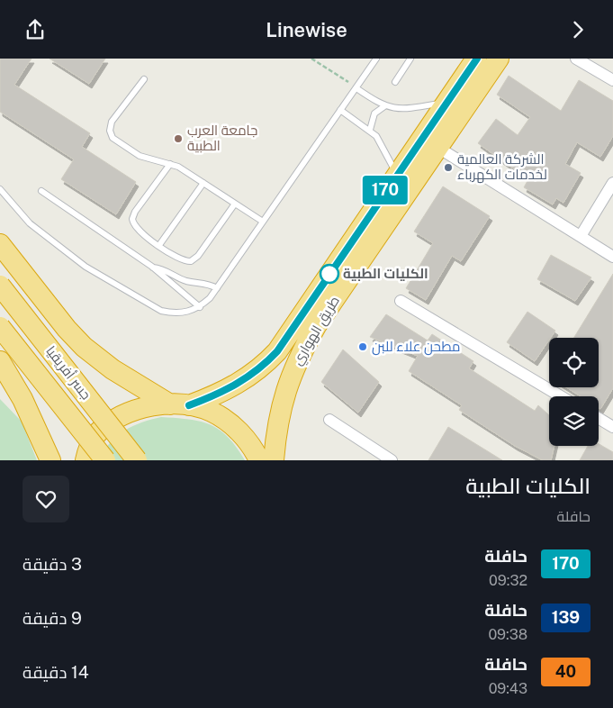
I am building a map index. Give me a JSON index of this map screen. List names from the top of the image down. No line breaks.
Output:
{"streets":{"highway":["طريق الهواري","جسر أفريقيا"]},"places":["جامعة العرب الطبية","الشركة العالمية لخدمات الكهرباء","الكليات الطبية","مطحن علاء للبن"],"lines":["bus line 170"],"page":{"header":"Linewise","on_map":"170","heading":["الكليات الطبية","حافلة"],"list":[{"mark":"170","name":"حافلة","note":"09:32","value":"3 دقيقة"},{"mark":"139","name":"حافلة","note":"09:38","value":"9 دقيقة"},{"mark":"40","name":"حافلة","note":"09:43","value":"14 دقيقة"}]}}
